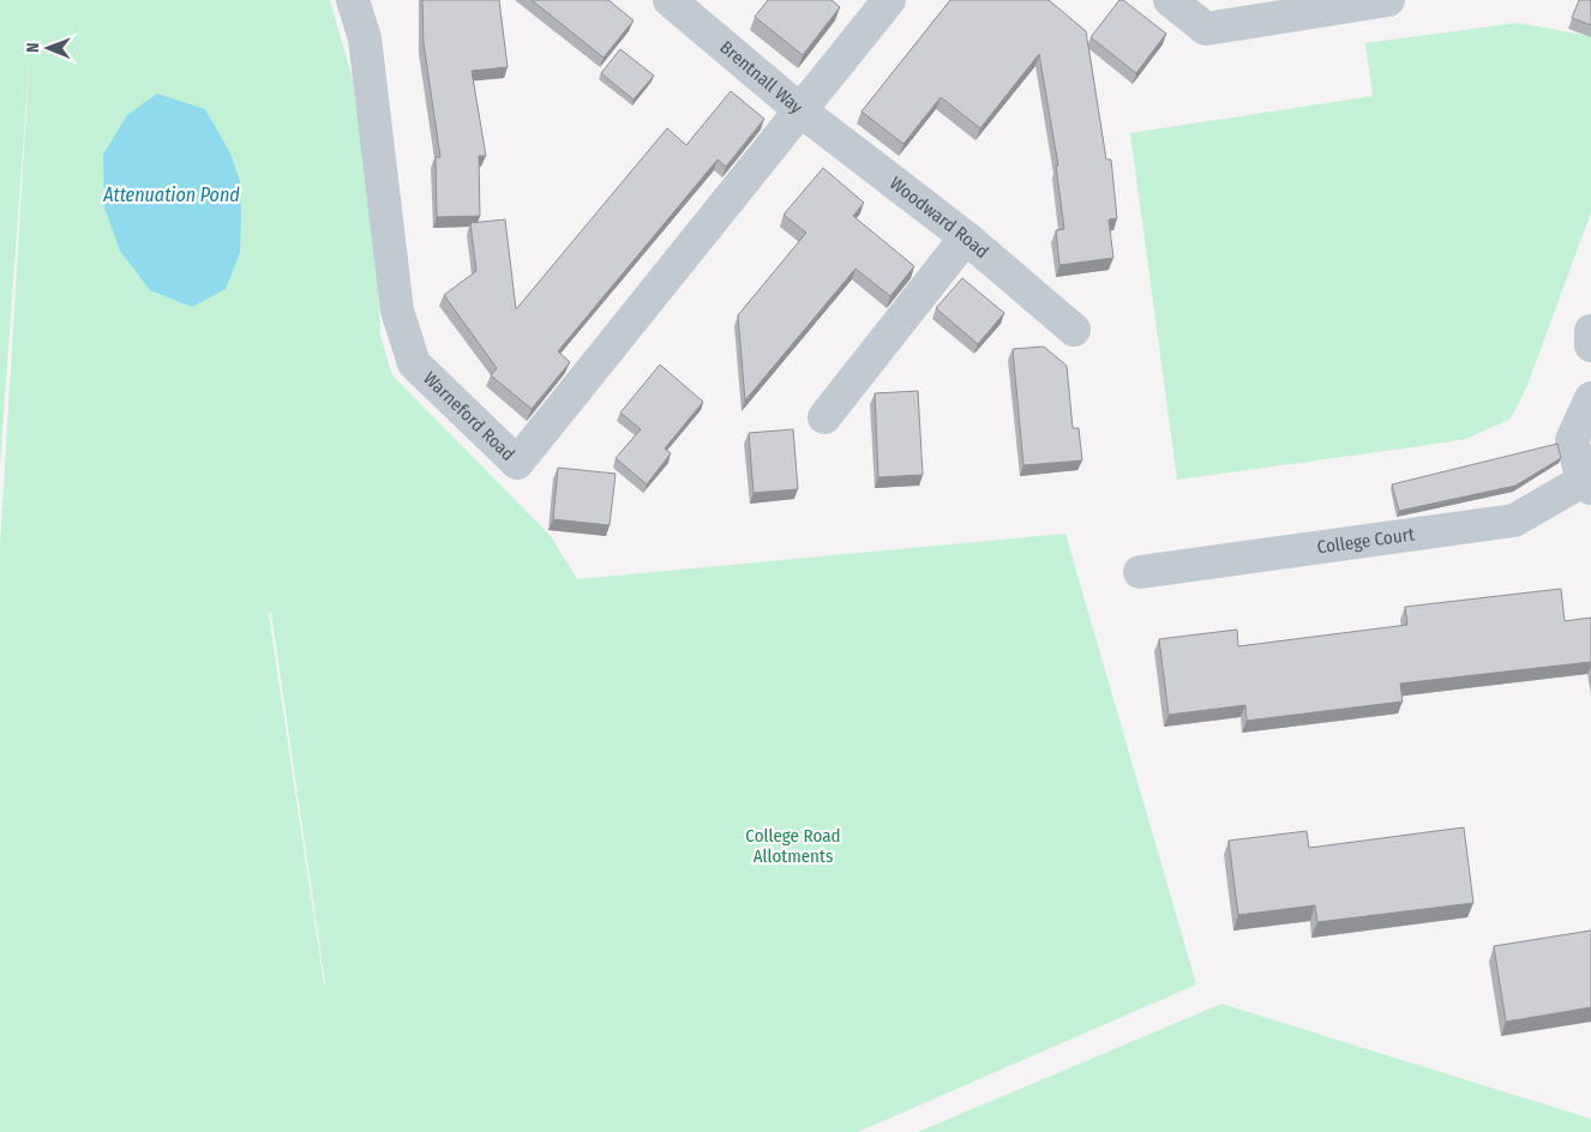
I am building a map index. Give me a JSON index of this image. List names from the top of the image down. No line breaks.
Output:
{"streets":{"street":["Brentnall Way","Woodward Road","Warneford Road","College Court"]},"crossings":[["Brentnall Way","Woodward Road"],["Brentnall Way","Warneford Road"],["Woodward Road","Warneford Road"]],"water":["Attenuation Pond"],"parks":["College Road Allotments"],"north":"left"}
